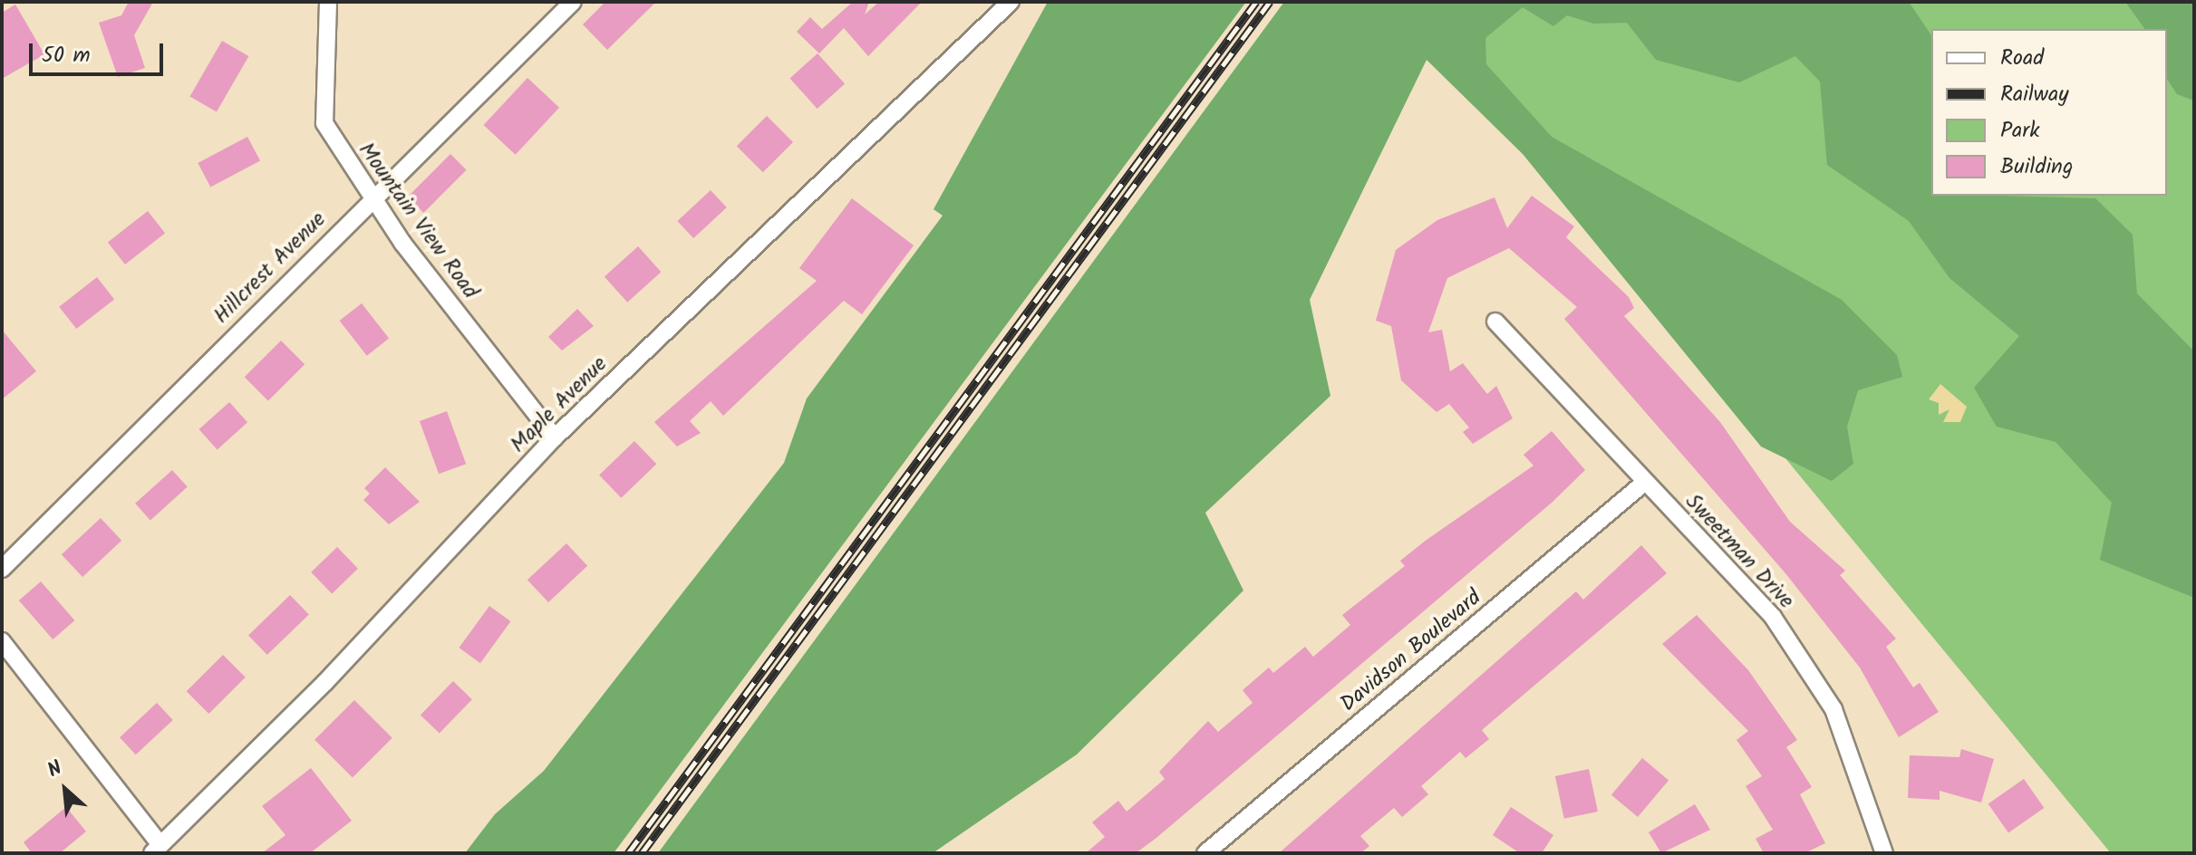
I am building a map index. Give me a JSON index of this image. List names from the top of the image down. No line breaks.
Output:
{"streets":{"street":["Mountain View Road","Hillcrest Avenue","Maple Avenue","Sweetman Drive","Davidson Boulevard"]},"crossings":[["Mountain View Road","Hillcrest Avenue"],["Mountain View Road","Maple Avenue"],["Sweetman Drive","Davidson Boulevard"]],"legend":["Road","Railway","Park","Building"],"scale_bar":"50 m","north":"top left"}
